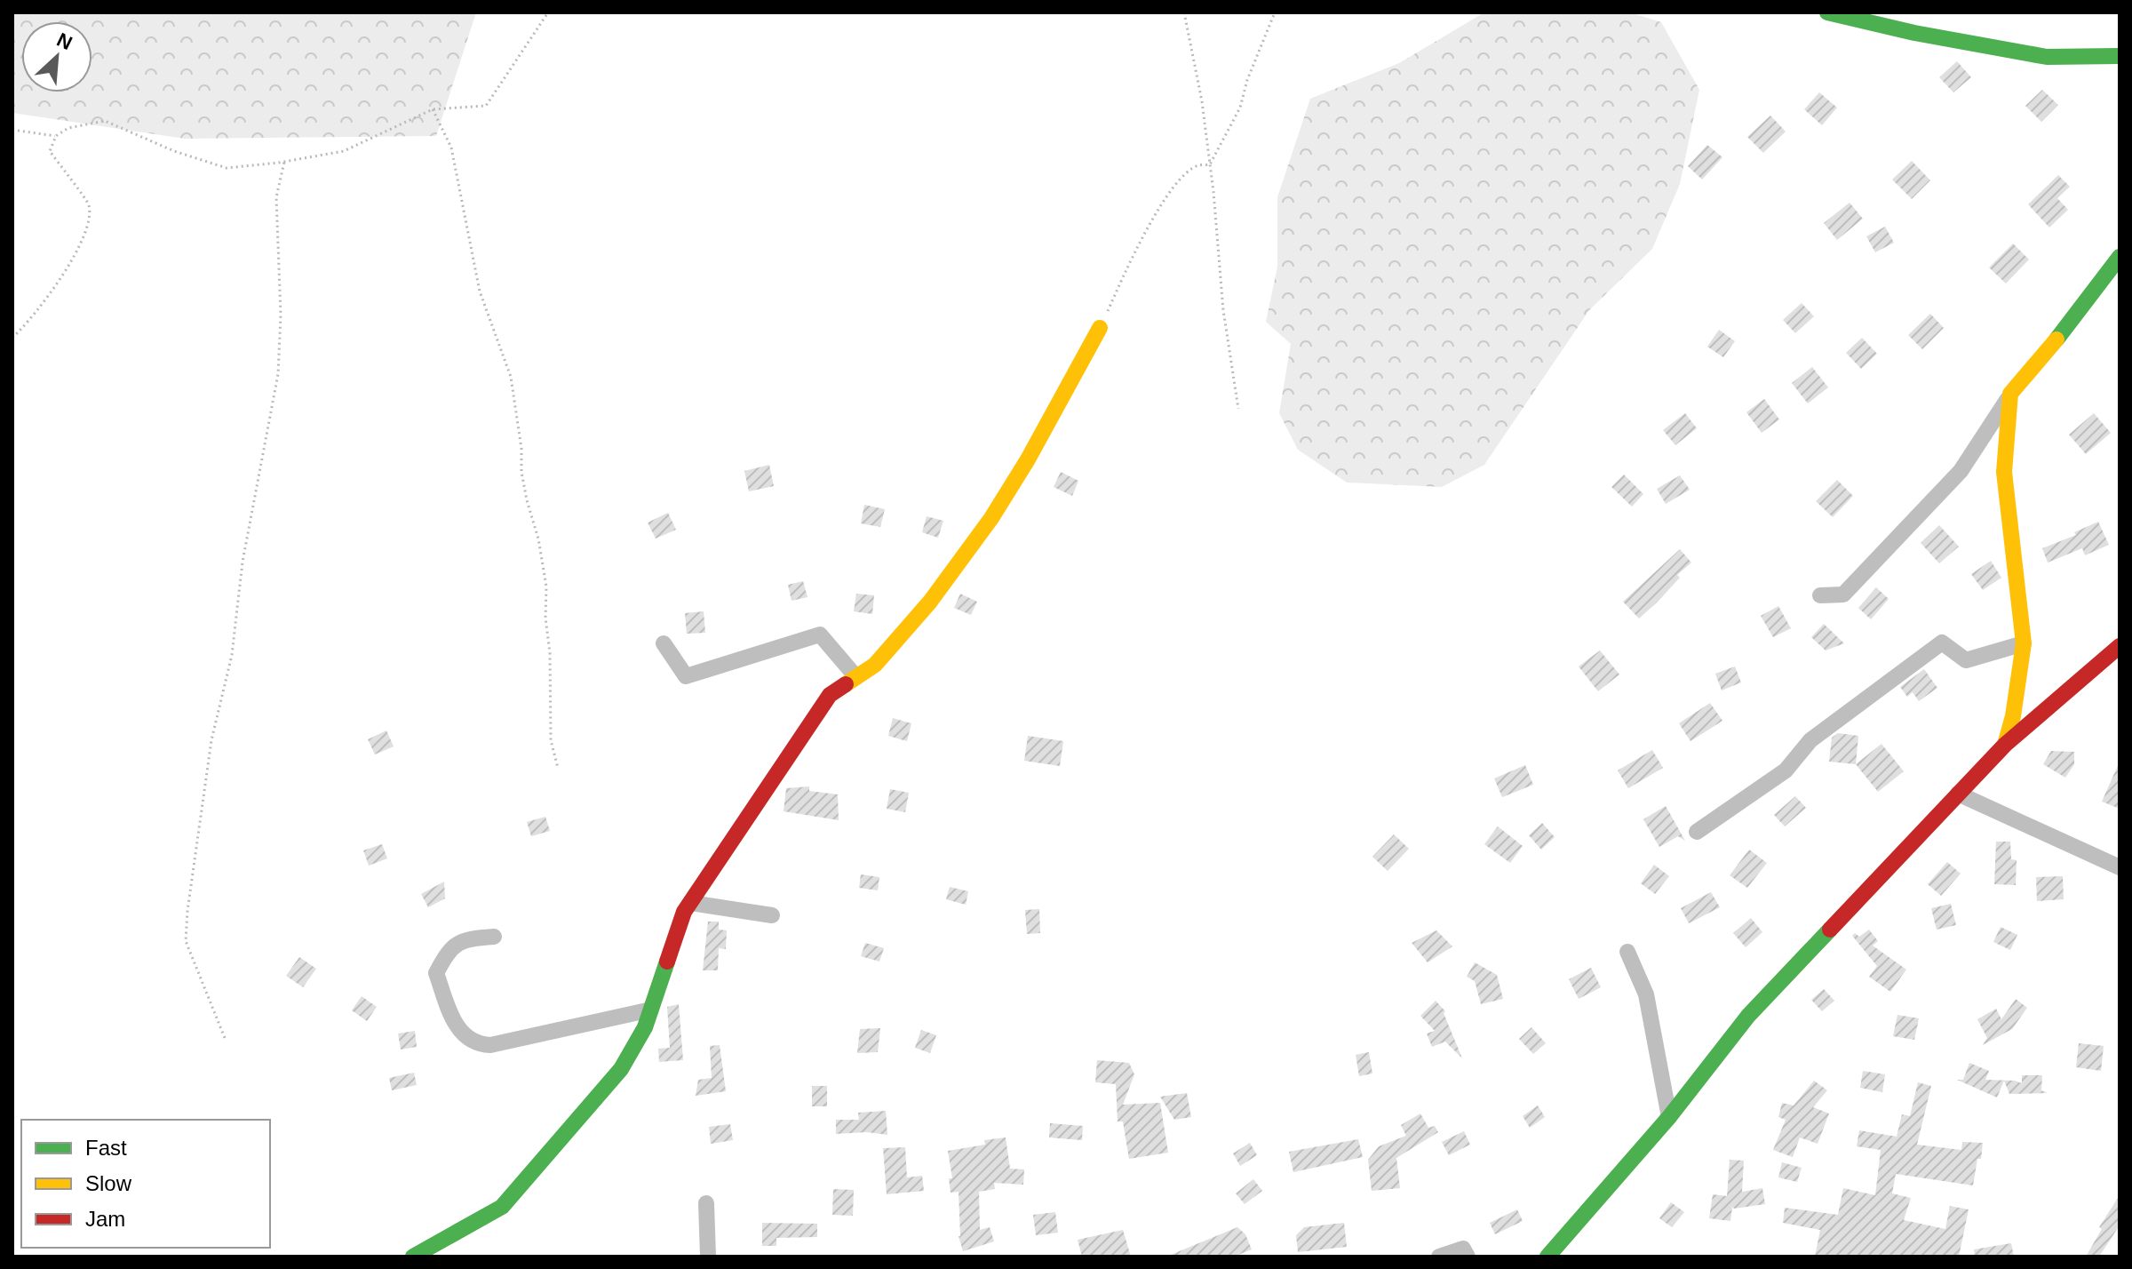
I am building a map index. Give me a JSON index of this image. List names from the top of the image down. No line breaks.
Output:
{"legend":["Fast","Slow","Jam"],"north":"top right"}
